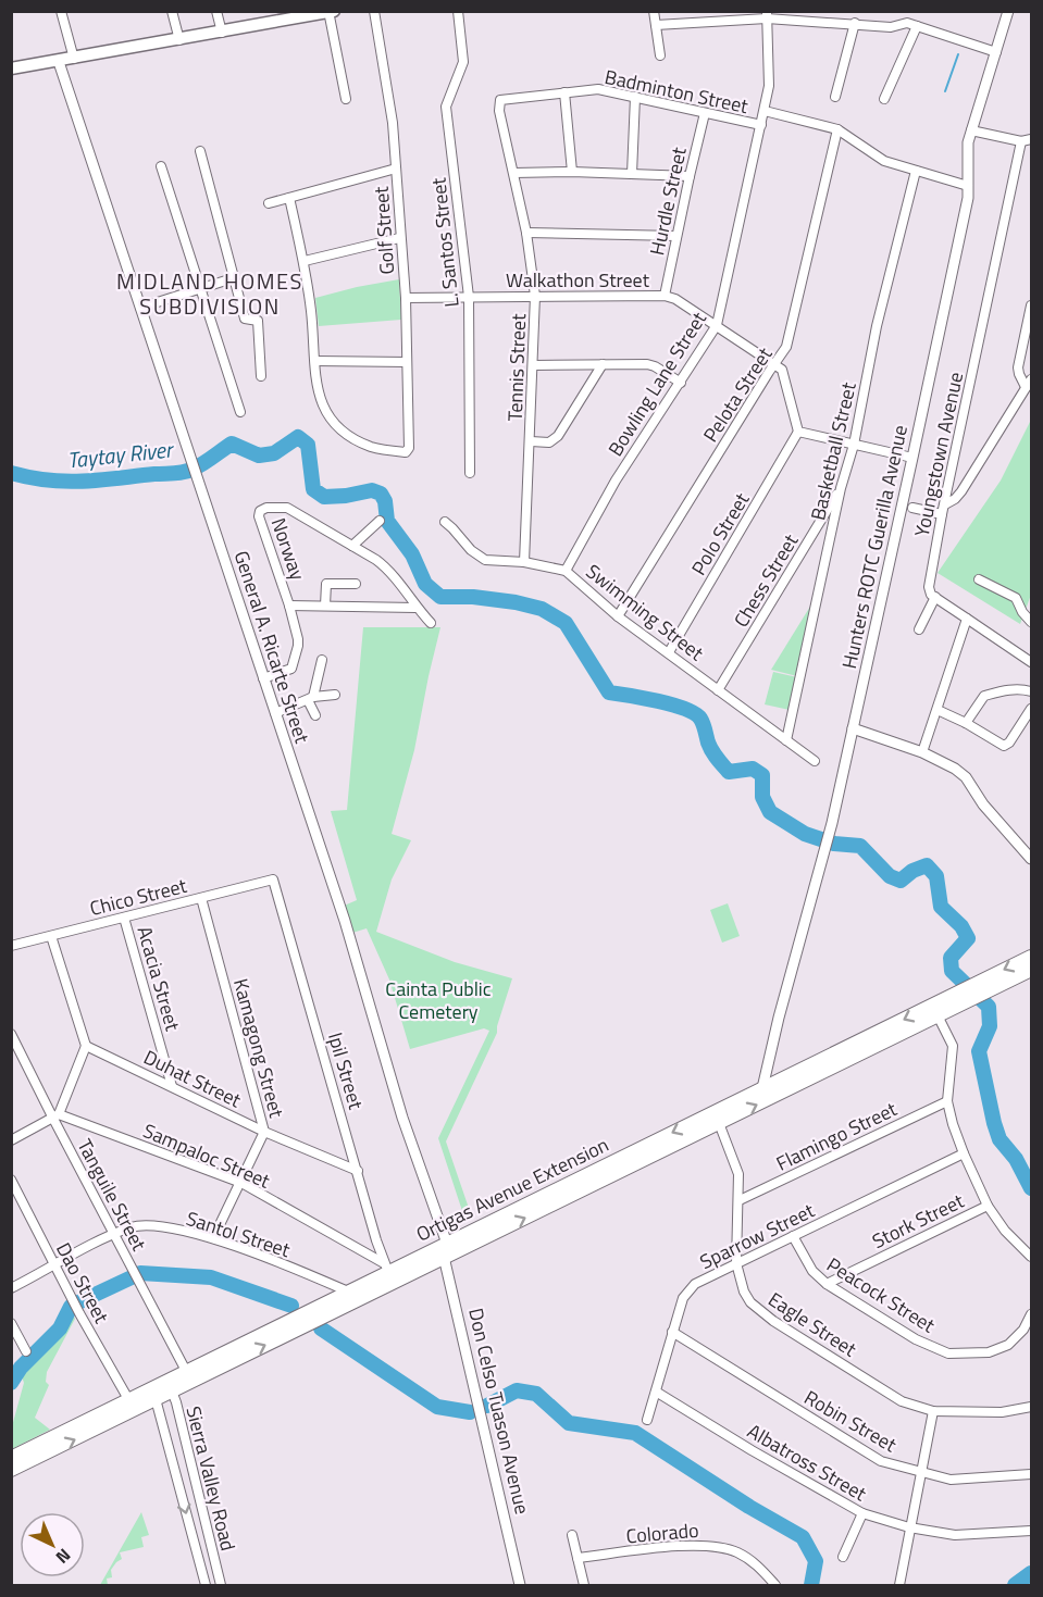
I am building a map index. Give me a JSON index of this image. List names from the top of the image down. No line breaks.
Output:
{"streets":{"main road":["Ortigas Avenue Extension"],"street":["Badminton Street","Hurdle Street","Golf Street","L. Santos Street","Walkathon Street","Tennis Street","Bowling Lane Street","Pelota Street","Basketball Street","Youngstown Avenue","Polo Street","Hunters ROTC Guerilla Avenue","Norway","Chess Street","Swimming Street","General A. Ricarte Street","Chico Street","Acacia Street","Kamagong Street","Ipil Street","Duhat Street","Flamingo Street","Sampaloc Street","Tanguile Street","Stork Street","Santol Street","Sparrow Street","Dao Street","Peacock Street","Eagle Street","Don Celso Tuason Avenue","Robin Street","Albatross Street","Sierra Valley Road","Colorado"]},"crossings":[["Badminton Street","Hurdle Street"],["Badminton Street","Tennis Street"],["Badminton Street","Bowling Lane Street"],["Badminton Street","Pelota Street"],["Badminton Street","Basketball Street"],["Badminton Street","Hunters ROTC Guerilla Avenue"],["Hurdle Street","Walkathon Street"],["Golf Street","Walkathon Street"],["L. Santos Street","Walkathon Street"],["Walkathon Street","Tennis Street"],["Walkathon Street","Bowling Lane Street"],["Walkathon Street","Pelota Street"],["Walkathon Street","Polo Street"],["Tennis Street","Swimming Street"],["Bowling Lane Street","Swimming Street"],["Pelota Street","Swimming Street"],["Basketball Street","Chess Street"],["Basketball Street","Swimming Street"],["Polo Street","Swimming Street"],["Hunters ROTC Guerilla Avenue","Ortigas Avenue Extension"],["Norway","General A. Ricarte Street"],["Chess Street","Swimming Street"],["General A. Ricarte Street","Ortigas Avenue Extension"],["General A. Ricarte Street","Don Celso Tuason Avenue"],["Chico Street","Acacia Street"],["Chico Street","Kamagong Street"],["Chico Street","Ipil Street"],["Acacia Street","Duhat Street"],["Kamagong Street","Duhat Street"],["Kamagong Street","Sampaloc Street"],["Kamagong Street","Santol Street"],["Ipil Street","Duhat Street"],["Ipil Street","Sampaloc Street"],["Ipil Street","Ortigas Avenue Extension"],["Flamingo Street","Eagle Street"],["Sampaloc Street","Ortigas Avenue Extension"],["Sampaloc Street","Tanguile Street"],["Ortigas Avenue Extension","Tanguile Street"],["Ortigas Avenue Extension","Santol Street"],["Ortigas Avenue Extension","Dao Street"],["Ortigas Avenue Extension","Eagle Street"],["Ortigas Avenue Extension","Don Celso Tuason Avenue"],["Ortigas Avenue Extension","Sierra Valley Road"],["Tanguile Street","Santol Street"],["Stork Street","Peacock Street"],["Santol Street","Dao Street"],["Sparrow Street","Peacock Street"],["Sparrow Street","Eagle Street"],["Sparrow Street","Robin Street"],["Sparrow Street","Albatross Street"]],"districts":["MIDLAND HOMES SUBDIVISION"],"water":["Taytay River"],"parks":["Cainta Public Cemetery"],"north":"bottom right"}
